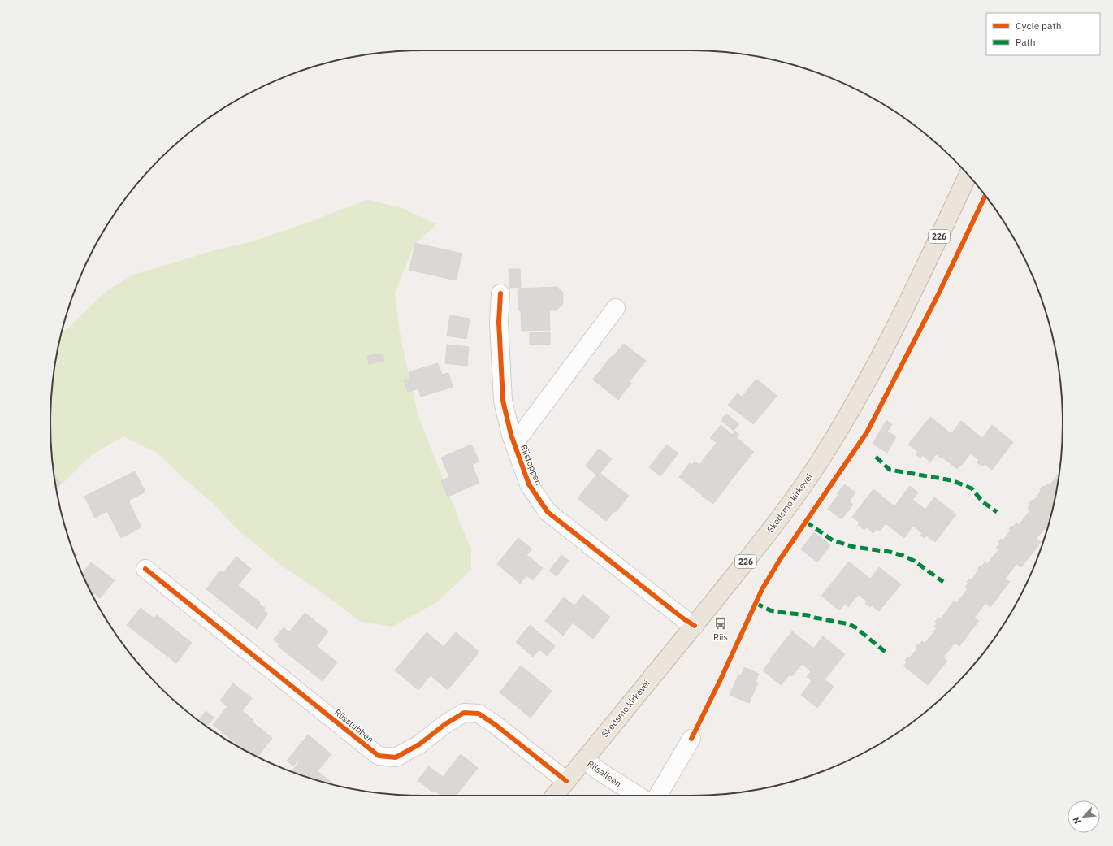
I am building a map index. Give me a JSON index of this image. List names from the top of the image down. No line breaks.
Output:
{"streets":{"highway":["226","Skedsmo kirkevei"],"street":["Riistoppen","Riisstubben","Riisalleen"]},"crossings":[["Riistoppen","Skedsmo kirkevei"],["Skedsmo kirkevei","Riisstubben"],["Skedsmo kirkevei","Riisalleen"]],"places":{"bus stop":["Riis"]},"legend":["Cycle path","Path"],"north":"bottom left"}
